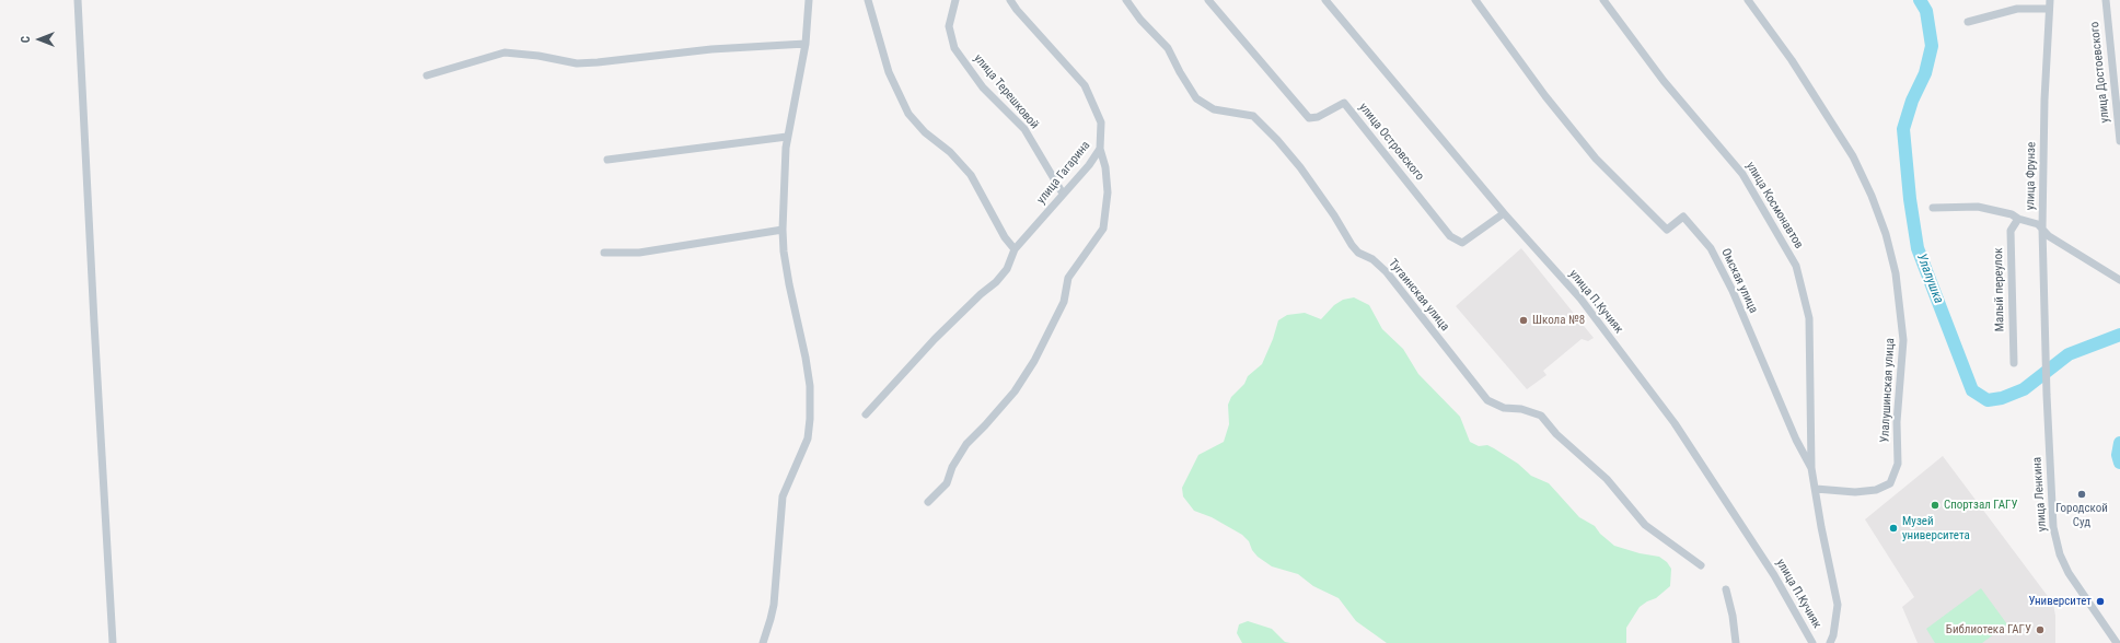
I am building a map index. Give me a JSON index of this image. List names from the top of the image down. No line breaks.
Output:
{"streets":{"street":["улица Достоевского","улица Терешковой","улица Островского","улица Гагарина","улица Фрунзе","улица Космонавтов","Омская улица","Малый переулок","Тугаинская улица","улица П.Кучияк","Улалушинская улица","улица Ленкина"]},"crossings":[["улица Терешковой","улица Гагарина"],["улица Островского","улица П.Кучияк"],["улица Фрунзе","улица Ленкина"],["улица Космонавтов","Омская улица"],["Омская улица","Улалушинская улица"]],"water":["Улалушка"],"places":["Школа №8","Городской Суд","Спортзал ГАГУ","Музей университета","Университет","Библиотека ГАГУ"],"north":"left"}
